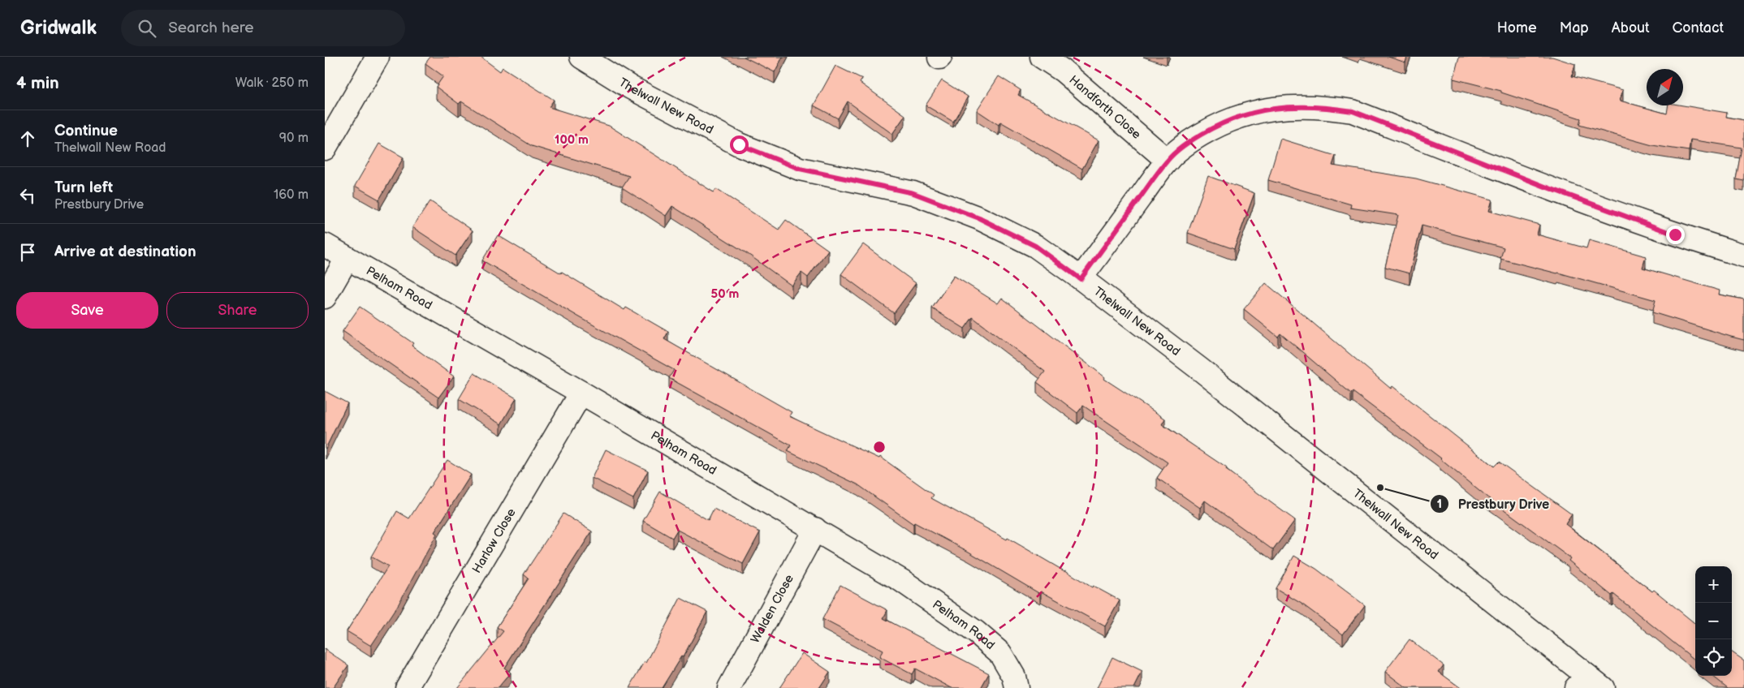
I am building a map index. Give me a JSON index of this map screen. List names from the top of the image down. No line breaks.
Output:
{"streets":{"street":["Thelwall New Road","Handforth Close","Pelham Road","Harlow Close","Walden Close"]},"crossings":[["Pelham Road","Harlow Close"],["Pelham Road","Walden Close"]],"places":["Prestbury Drive"],"north":"top right","page":{"header":"Gridwalk","search":"Search here","nav":["Home","Map","About","Contact"],"heading":["4 min","Walk · 250 m"],"list":[["Continue","Thelwall New Road","90 m"],["Turn left","Prestbury Drive","160 m"],"Arrive at destination"],"buttons":["Save","Share"],"map_buttons":["+","−"]},"rings":["100 m","50 m"]}
